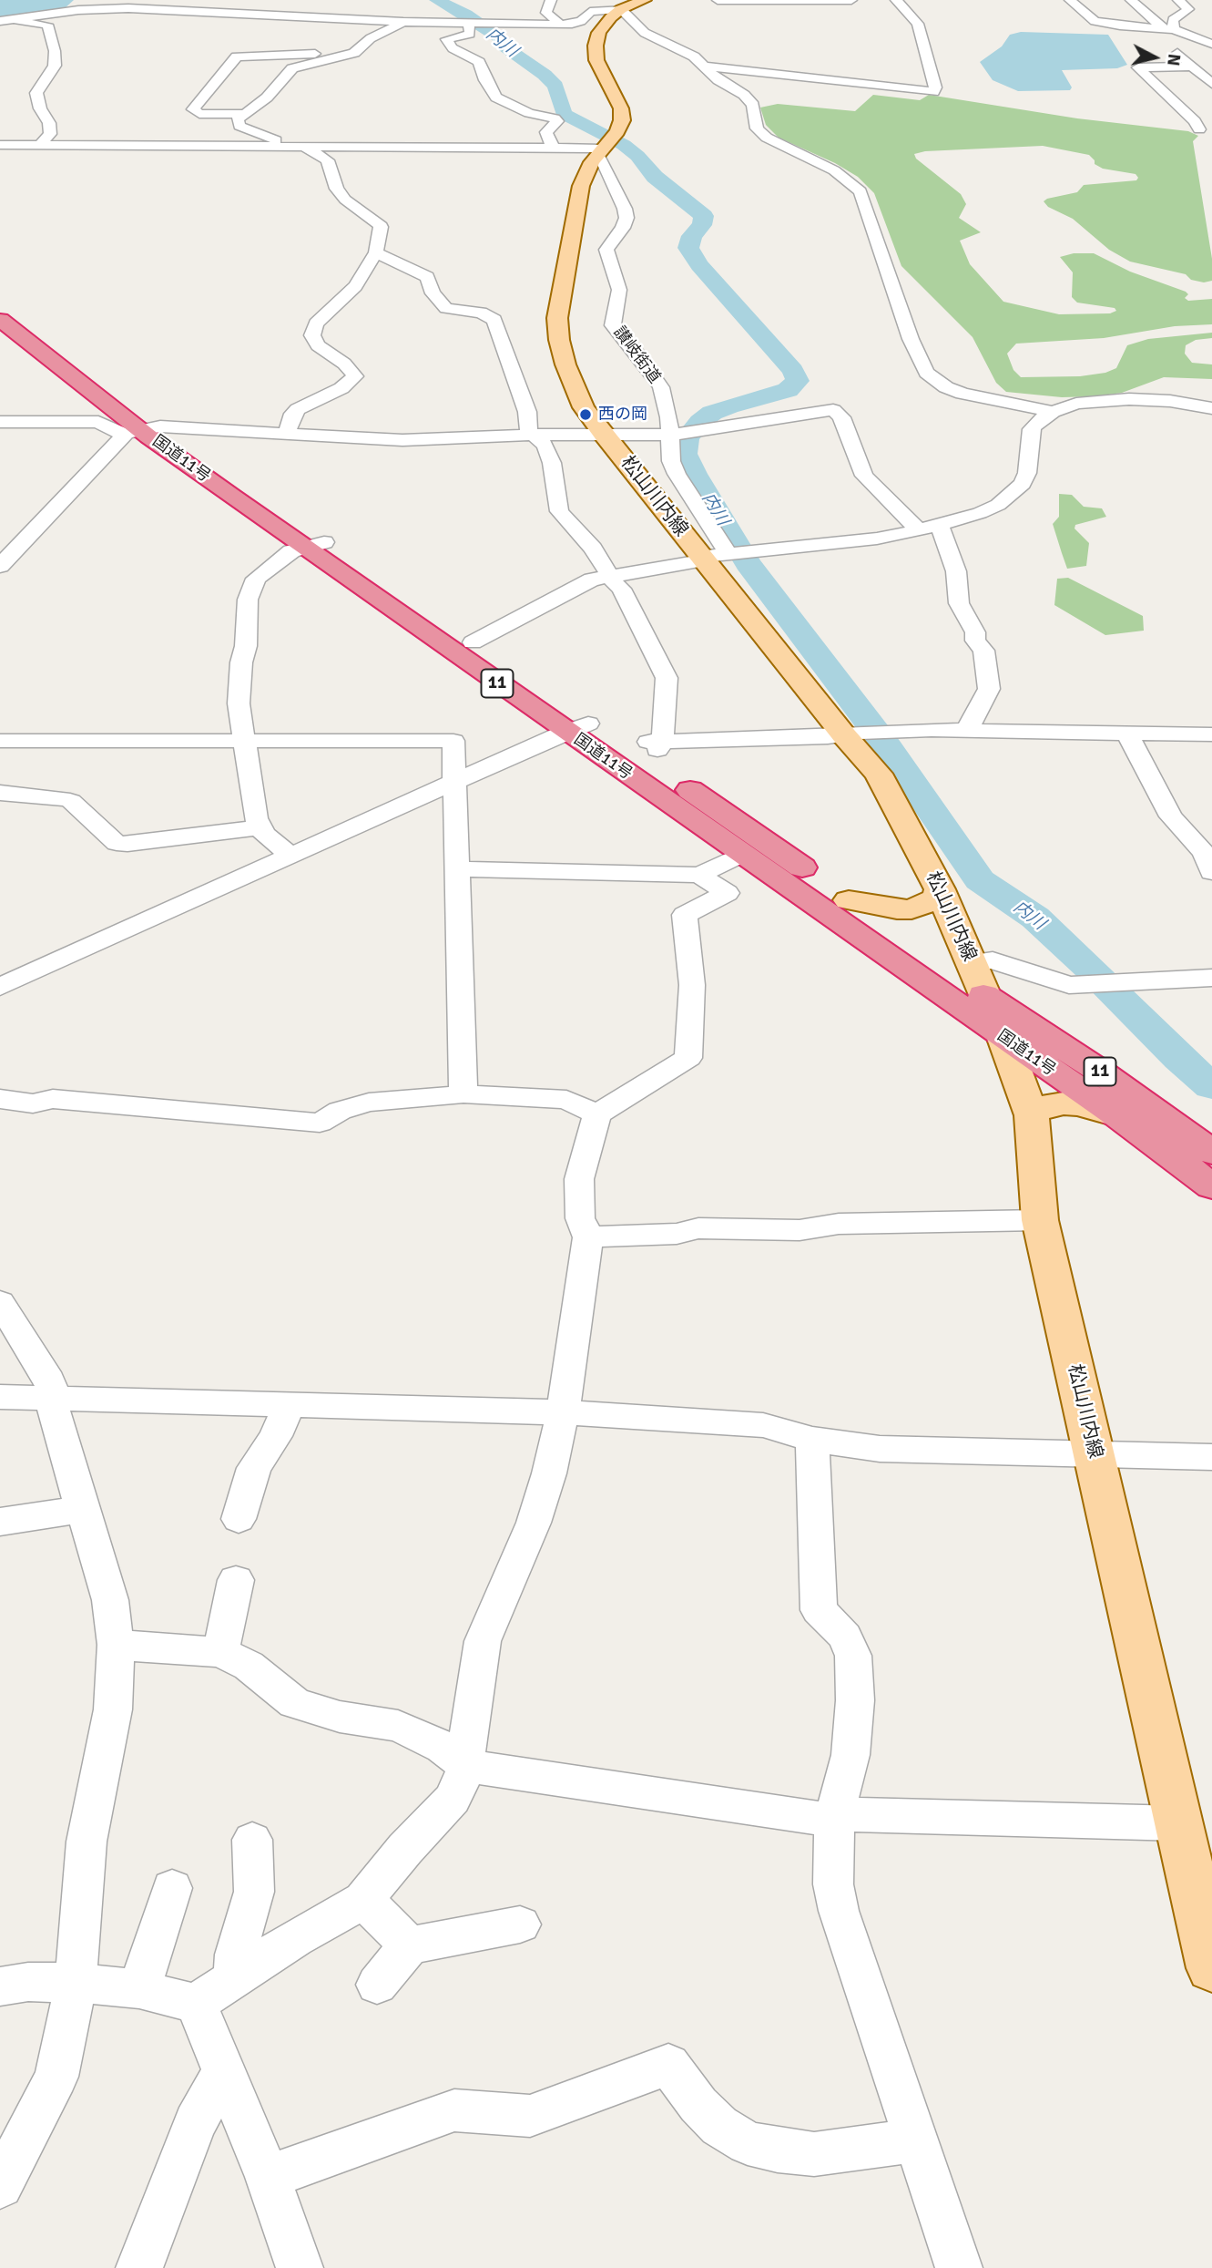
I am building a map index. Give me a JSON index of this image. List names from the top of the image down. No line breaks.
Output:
{"streets":{"highway":["国道11号","11"],"main road":["松山川内線"],"street":["讃岐街道"]},"crossings":[["讃岐街道","松山川内線"],["国道11号","松山川内線"]],"water":["内川"],"places":["西の岡"],"north":"right"}
